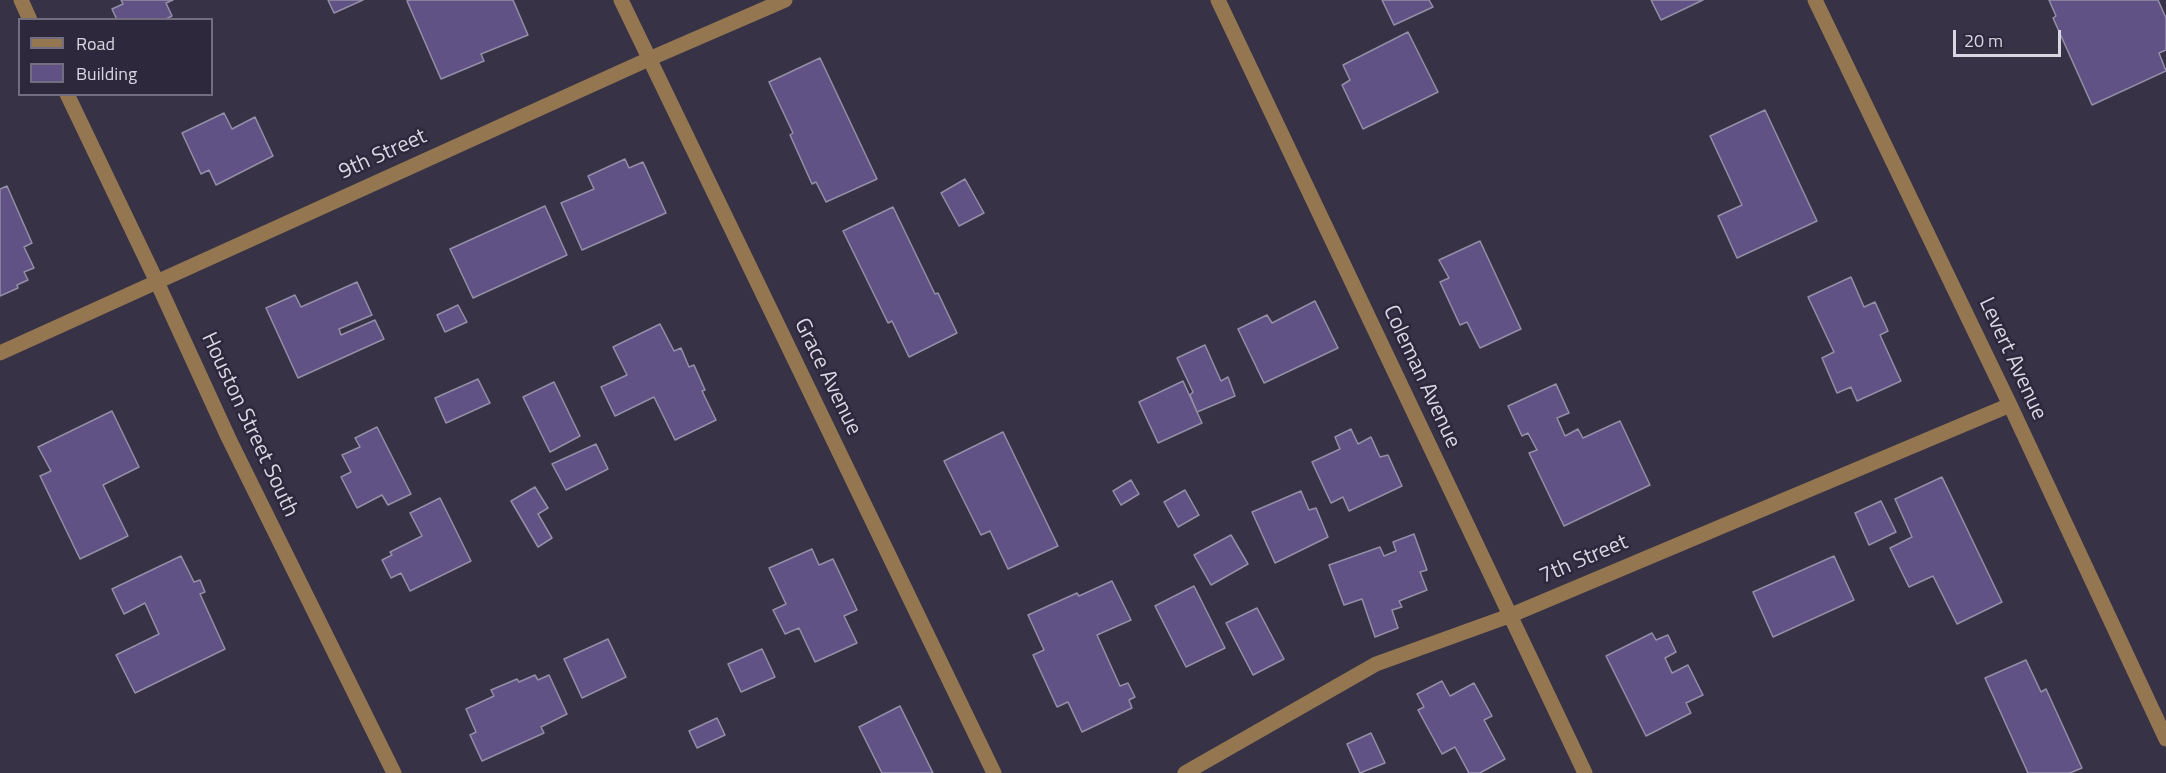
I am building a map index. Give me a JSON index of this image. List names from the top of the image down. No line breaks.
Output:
{"streets":{"street":["9th Street","Levert Avenue","Grace Avenue","Coleman Avenue","Houston Street South","7th Street"]},"crossings":[["9th Street","Grace Avenue"],["9th Street","Houston Street South"],["Levert Avenue","7th Street"],["Coleman Avenue","7th Street"]],"legend":["Road","Building"],"scale_bar":"20 m"}
